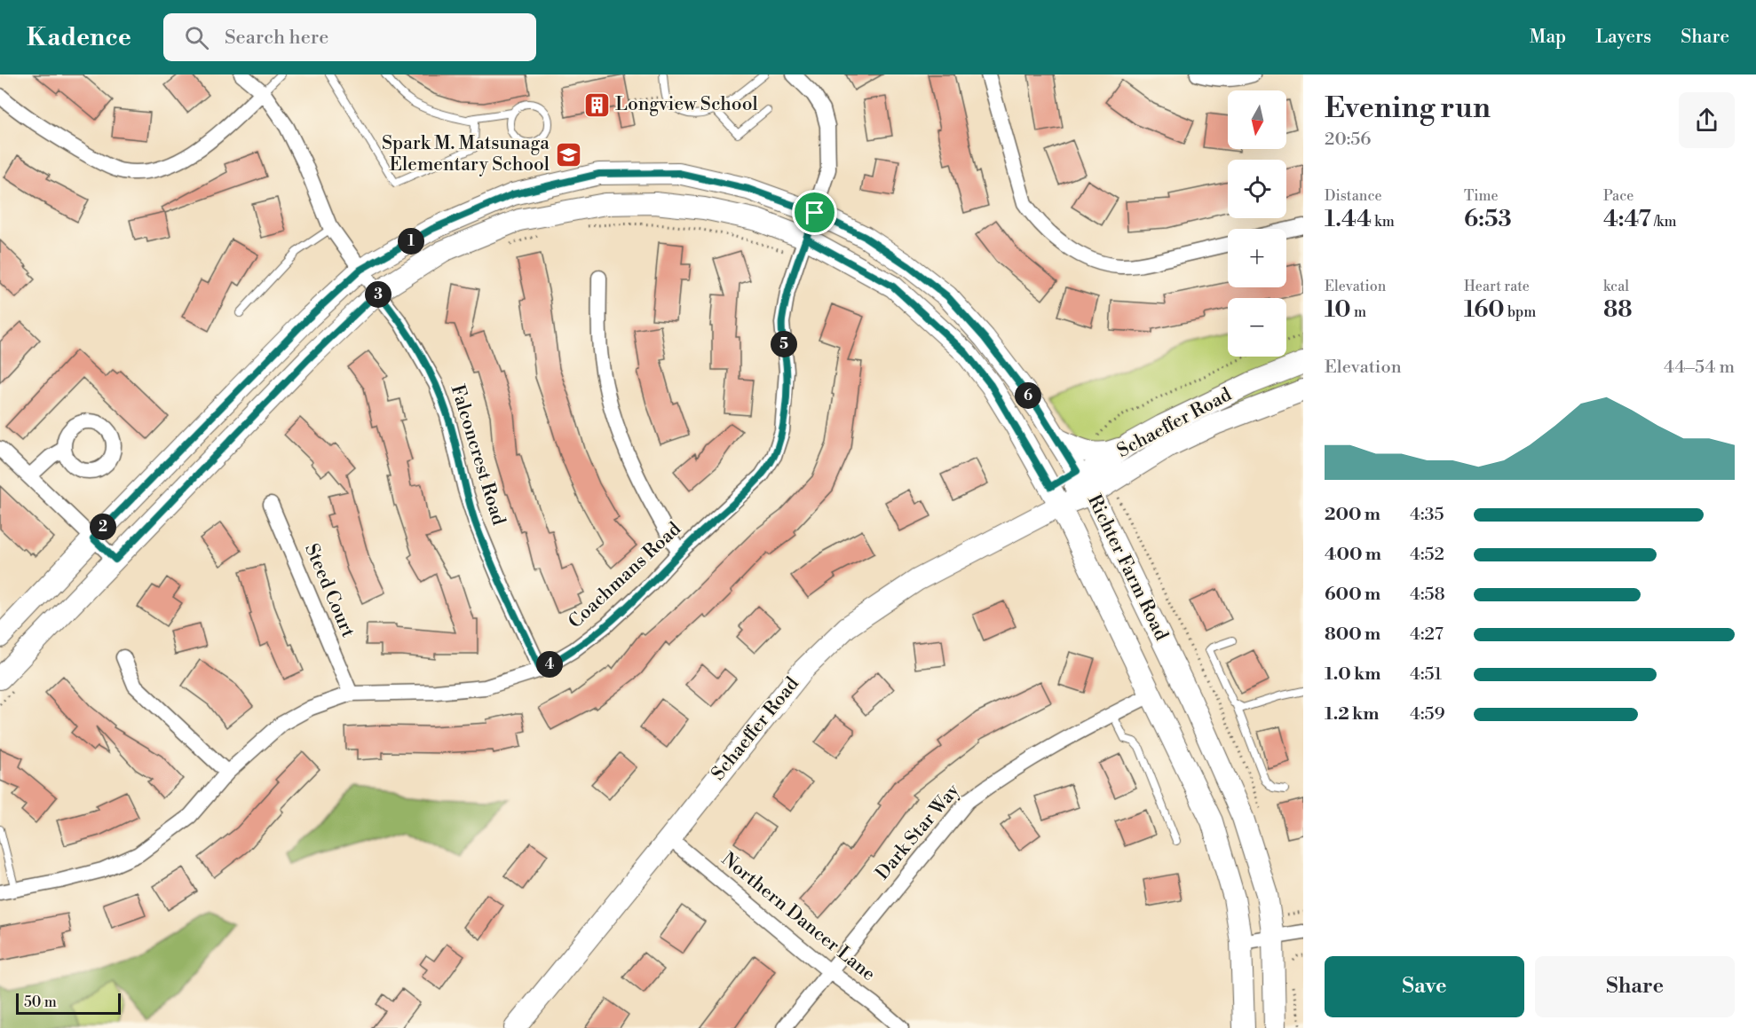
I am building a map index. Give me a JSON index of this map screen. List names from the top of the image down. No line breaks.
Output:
{"streets":{"main road":["Schaeffer Road","Richter Farm Road"],"street":["Falconcrest Road","Coachmans Road","Steed Court","Dark Star Way","Northern Dancer Lane"]},"crossings":[["Schaeffer Road","Richter Farm Road"],["Schaeffer Road","Northern Dancer Lane"],["Falconcrest Road","Richter Farm Road"],["Falconcrest Road","Coachmans Road"],["Richter Farm Road","Coachmans Road"],["Richter Farm Road","Dark Star Way"],["Coachmans Road","Steed Court"],["Dark Star Way","Northern Dancer Lane"]],"places":{"building":["Longview School"],"school or university":["Spark M. Matsunaga Elementary School"]},"scale_bar":"50 m","north":"bottom","page":{"header":"Kadence","search":"Search here","nav":["Map","Layers","Share"],"heading":["Evening run","20:56"],"map_buttons":["+","−"],"stats":[["Distance","1.44 km"],["Time","6:53"],["Pace","4:47 /km"],["Elevation","10 m"],["Heart rate","160 bpm"],["kcal","88"]],"pins":["1","3","5","6","2","4"],"chart":["Elevation","44–54 m"],"list":[{"name":"200 m","note":"4:35"},{"name":"400 m","note":"4:52"},{"name":"600 m","note":"4:58"},{"name":"800 m","note":"4:27"},{"name":"1.0 km","note":"4:51"},{"name":"1.2 km","note":"4:59"}],"buttons":["Save","Share"],"scale":"50 m"}}
